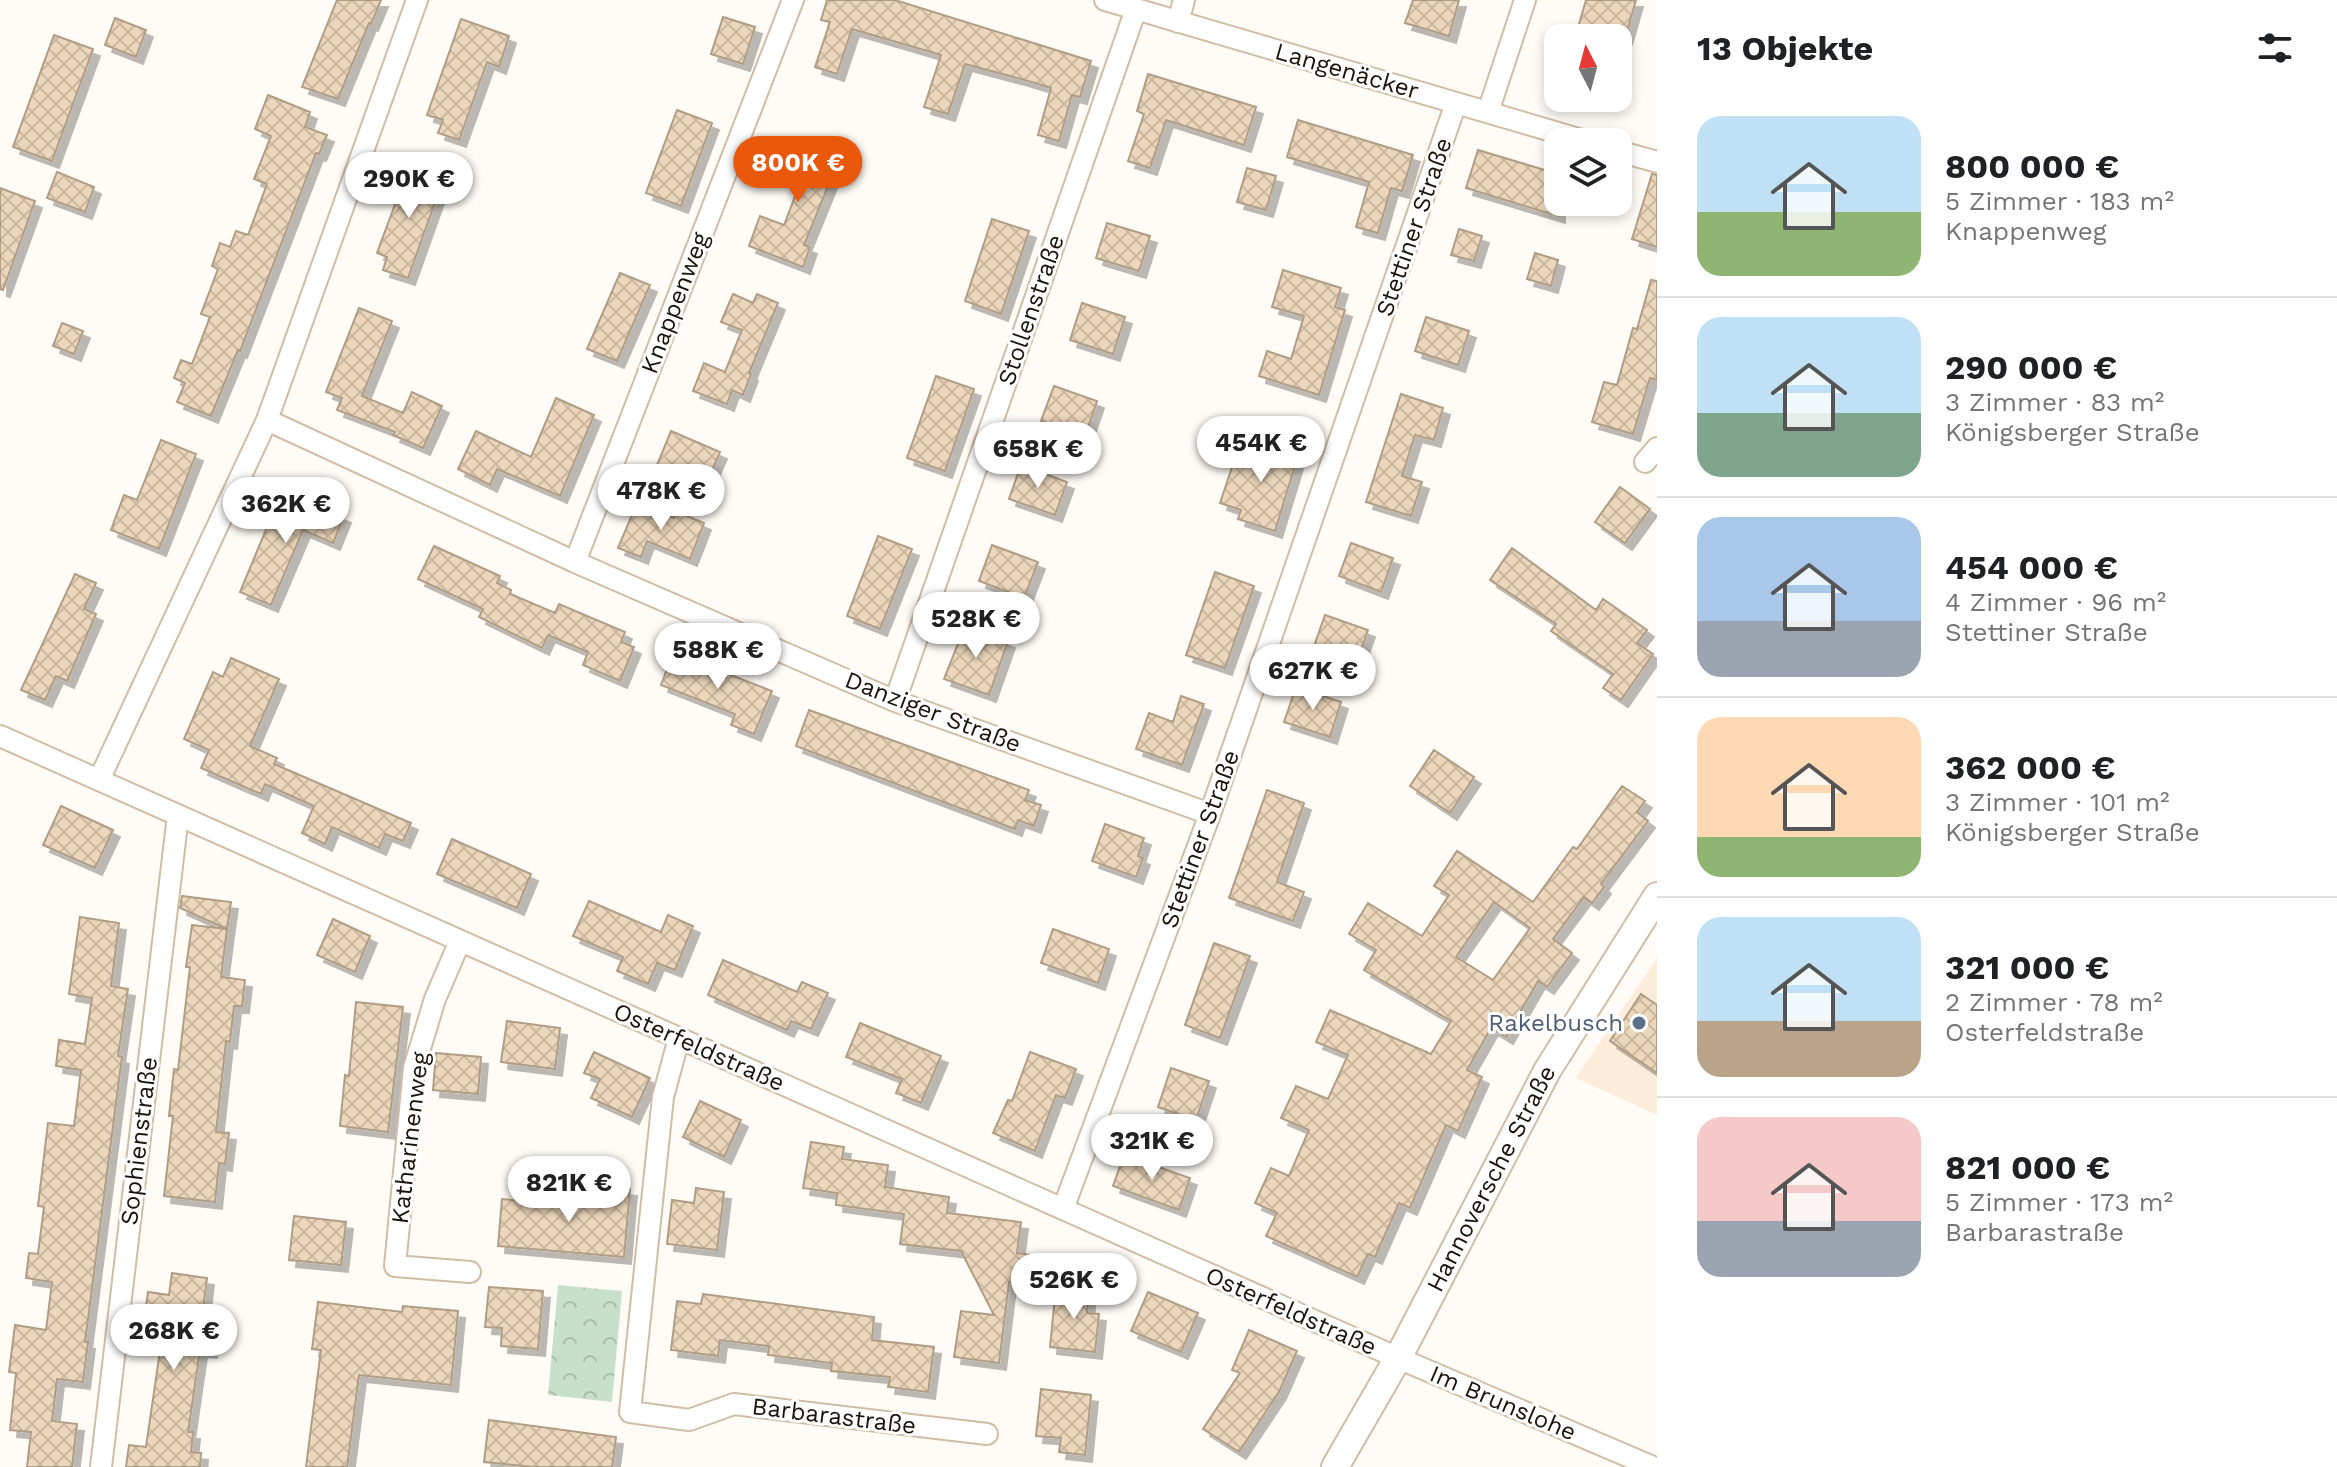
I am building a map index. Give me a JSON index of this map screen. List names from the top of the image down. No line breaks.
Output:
{"streets":{"street":["Langenäcker","Stettiner Straße","Knappenweg","Stollenstraße","Danziger Straße","Osterfeldstraße","Katharinenweg","Sophienstraße","Hannoversche Straße","Im Brunslohe","Barbarastraße"]},"crossings":[["Langenäcker","Stettiner Straße"],["Langenäcker","Stollenstraße"],["Stettiner Straße","Danziger Straße"],["Stettiner Straße","Osterfeldstraße"],["Knappenweg","Danziger Straße"],["Stollenstraße","Danziger Straße"],["Osterfeldstraße","Katharinenweg"],["Osterfeldstraße","Sophienstraße"],["Osterfeldstraße","Hannoversche Straße"],["Osterfeldstraße","Im Brunslohe"],["Osterfeldstraße","Barbarastraße"],["Hannoversche Straße","Im Brunslohe"]],"places":["Rakelbusch"],"north":"top","page":{"heading":"13 Objekte","list":[{"name":"800 000 €","note":"5 Zimmer · 183 m² · Knappenweg"},{"name":"290 000 €","note":"3 Zimmer · 83 m² · Königsberger Straße"},{"name":"454 000 €","note":"4 Zimmer · 96 m² · Stettiner Straße"},{"name":"362 000 €","note":"3 Zimmer · 101 m² · Königsberger Straße"},{"name":"321 000 €","note":"2 Zimmer · 78 m² · Osterfeldstraße"},{"name":"821 000 €","note":"5 Zimmer · 173 m² · Barbarastraße"}],"price":["800K €","290K €","454K €","658K €","478K €","362K €","528K €","588K €","627K €","321K €","821K €","526K €","268K €"]}}
